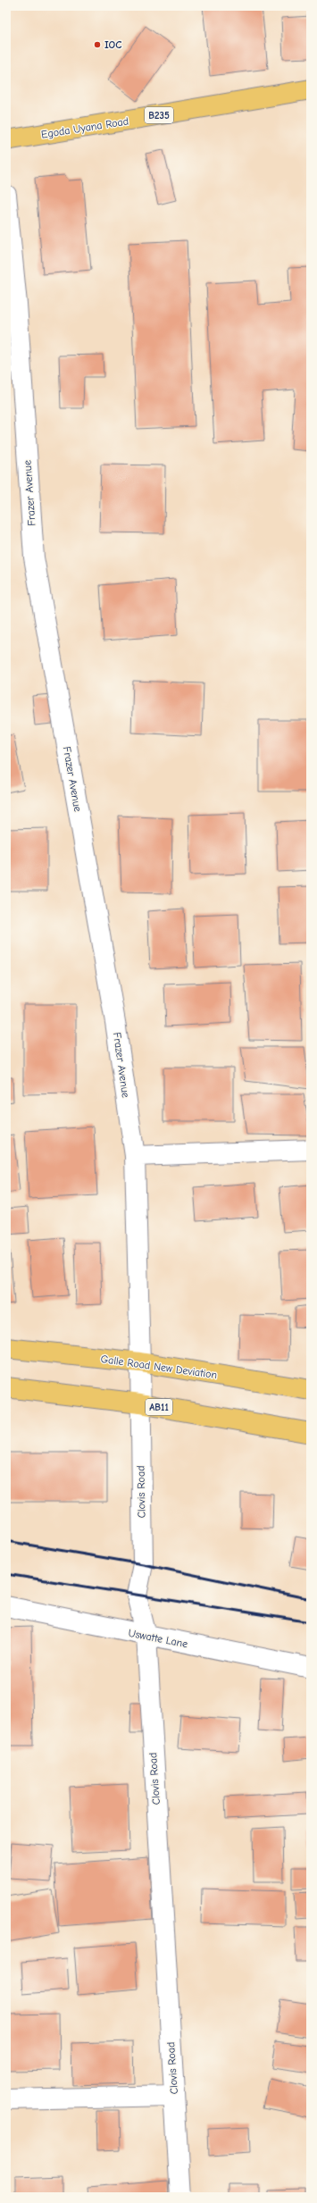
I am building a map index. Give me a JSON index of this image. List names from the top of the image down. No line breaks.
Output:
{"streets":{"main road":["B235","Egoda Uyana Road","Galle Road New Deviation","AB11"],"street":["Frazer Avenue","Clovis Road","Uswatte Lane"]},"crossings":[["Frazer Avenue","Galle Road New Deviation"],["Frazer Avenue","Clovis Road"],["Galle Road New Deviation","Clovis Road"],["AB11","Clovis Road"],["Clovis Road","Uswatte Lane"]],"places":["IOC"]}
